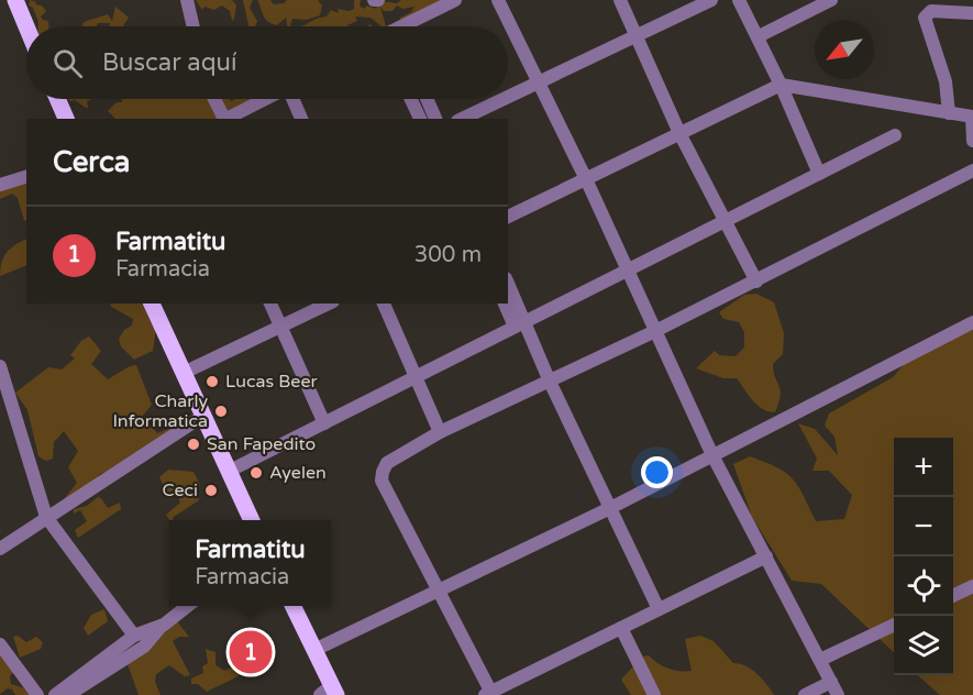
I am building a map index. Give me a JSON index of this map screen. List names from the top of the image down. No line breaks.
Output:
{"places":["Lucas Beer","Charly Informatica","San Fapedito","Ayelen","Ceci"],"north":"bottom left","page":{"search":"Buscar aquí","heading":"Cerca","list":[{"mark":"1","name":"Farmatitu","note":"Farmacia","value":"300 m"}],"map_buttons":["+","−"],"popup":["Farmatitu","Farmacia"],"pins":"1"}}
